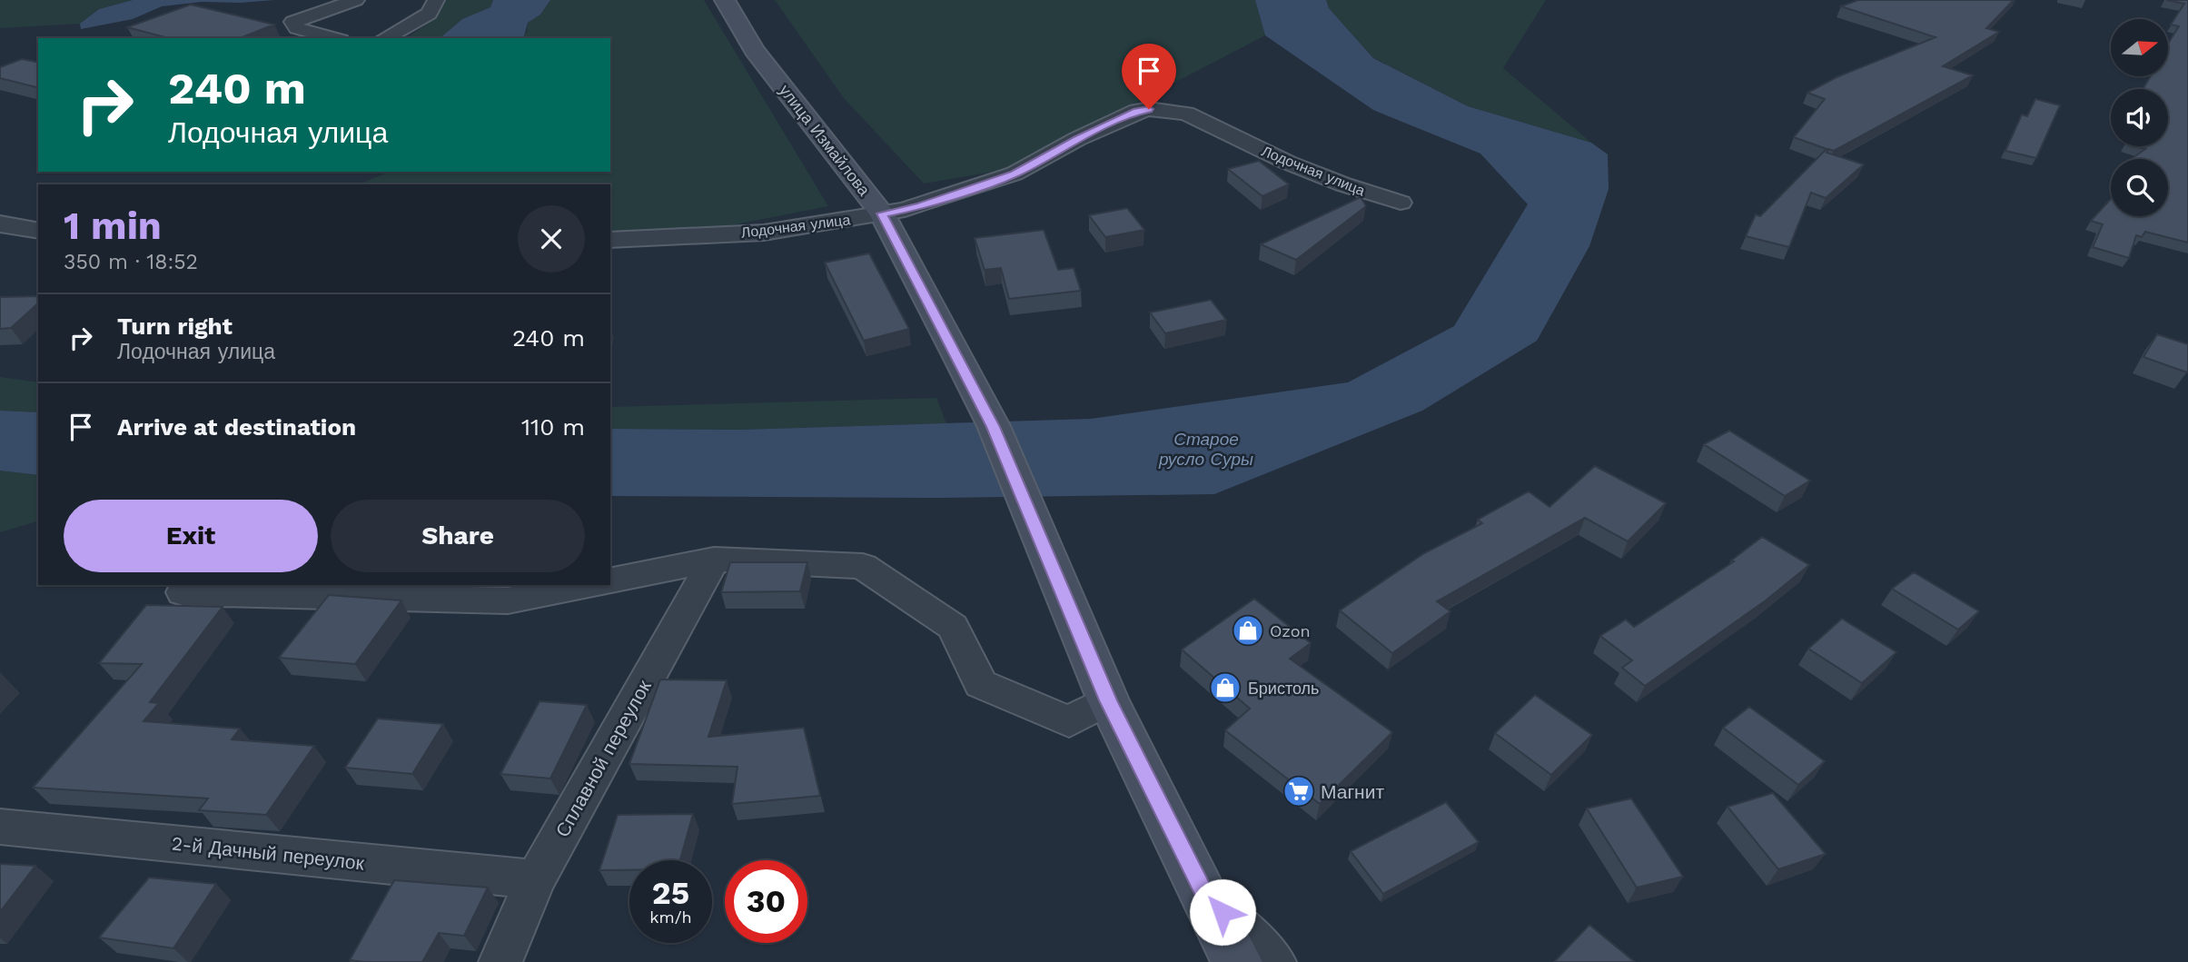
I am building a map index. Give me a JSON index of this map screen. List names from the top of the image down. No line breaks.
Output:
{"streets":{"main road":["улица Измайлова"],"street":["Лодочная улица","Сплавной переулок","2-й Дачный переулок"]},"crossings":[["улица Измайлова","Лодочная улица"],["Сплавной переулок","2-й Дачный переулок"]],"water":["Старое русло Суры"],"places":{"shop":["Ozon","Бристоль"],"supermarket":["Магнит"]},"north":"right","page":{"turn":["240 m","Лодочная улица"],"heading":["1 min","350 m · 18:52"],"list":[{"name":"Turn right","note":"Лодочная улица","value":"240 m"},{"name":"Arrive at destination","value":"110 m"}],"buttons":["Exit","Share"],"speed":"25 km/h","limit":"30"}}
